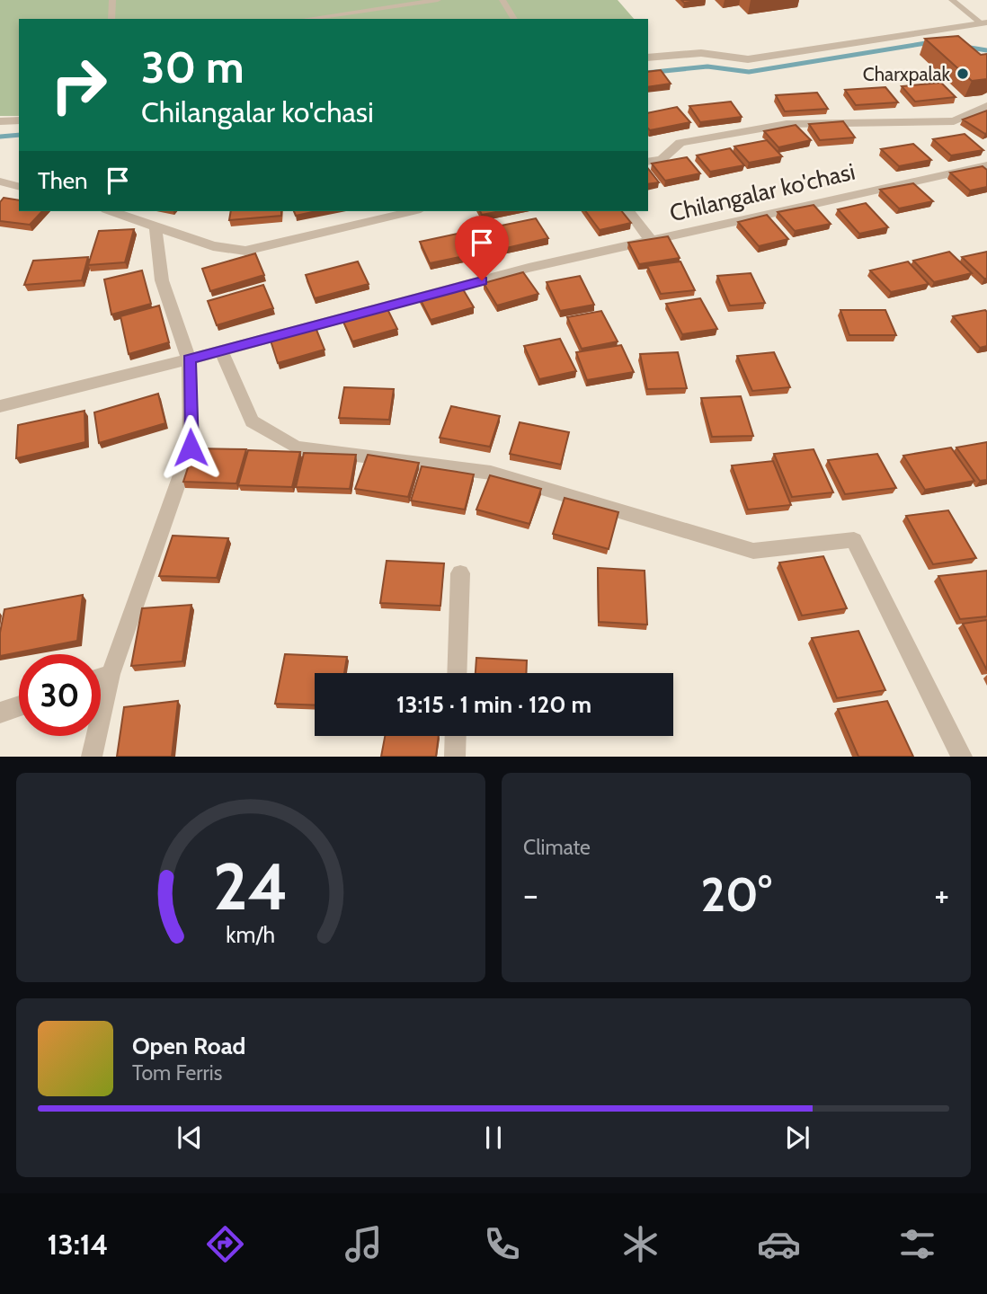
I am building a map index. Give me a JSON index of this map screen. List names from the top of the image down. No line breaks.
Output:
{"streets":{"street":["Chilangalar ko'chasi"]},"places":["Charxpalak"],"page":{"turn":["30 m","Chilangalar ko'chasi"],"then":"Then","limit":"30","trip":"13:15 · 1 min · 120 m","tile":"Climate","heat":["−","20°","+"],"song":["Open Road","Tom Ferris"],"tabs":"13:14","gauge":["24","km/h"]}}
